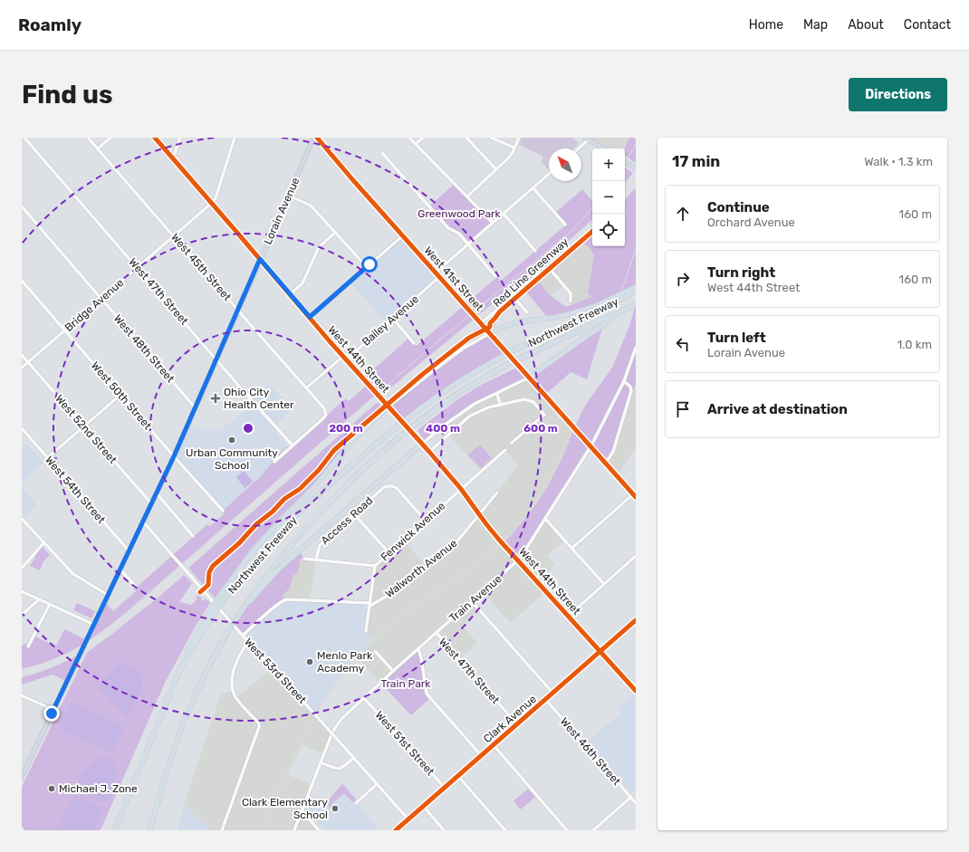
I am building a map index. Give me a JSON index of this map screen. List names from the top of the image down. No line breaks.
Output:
{"streets":{"highway":["Northwest Freeway"],"main road":["Lorain Avenue"],"street":["West 45th Street","West 41st Street","West 47th Street","Bridge Avenue","Bailey Avenue","West 48th Street","West 44th Street","West 50th Street","West 52nd Street","West 54th Street","Access Road","Fenwick Avenue","Walworth Avenue","Train Avenue","West 53rd Street","Clark Avenue","West 51st Street","West 46th Street"],"cycle path":["Red Line Greenway"]},"crossings":[["Lorain Avenue","West 45th Street"],["Lorain Avenue","West 47th Street"],["Lorain Avenue","West 48th Street"],["Lorain Avenue","West 44th Street"],["Lorain Avenue","West 50th Street"],["Lorain Avenue","West 52nd Street"],["Lorain Avenue","West 54th Street"],["Lorain Avenue","West 53rd Street"],["West 45th Street","West 47th Street"],["West 45th Street","Bridge Avenue"],["West 45th Street","Bailey Avenue"],["West 41st Street","Bailey Avenue"],["West 47th Street","Bridge Avenue"],["West 47th Street","Train Avenue"],["West 47th Street","Clark Avenue"],["Bridge Avenue","West 48th Street"],["Bridge Avenue","West 44th Street"],["Bridge Avenue","West 50th Street"],["Bridge Avenue","West 52nd Street"],["Bailey Avenue","West 44th Street"],["West 44th Street","Fenwick Avenue"],["West 44th Street","Clark Avenue"],["Access Road","Fenwick Avenue"],["Train Avenue","West 51st Street"],["West 53rd Street","Clark Avenue"],["Clark Avenue","West 51st Street"],["Clark Avenue","West 46th Street"]],"parks":["Greenwood Park","Train Park"],"places":{"health":["Ohio City Health Center"],"other":["Urban Community School","Menlo Park Academy","Michael J. Zone","Clark Elementary School"]},"north":"top left","page":{"header":"Roamly","nav":["Home","Map","About","Contact"],"buttons":"Directions","title":"Find us","heading":["17 min","Walk · 1.3 km"],"map_buttons":["+","−"],"list":[["Continue","Orchard Avenue","160 m"],["Turn right","West 44th Street","160 m"],["Turn left","Lorain Avenue","1.0 km"],"Arrive at destination"]},"rings":["200 m","400 m","600 m"]}
